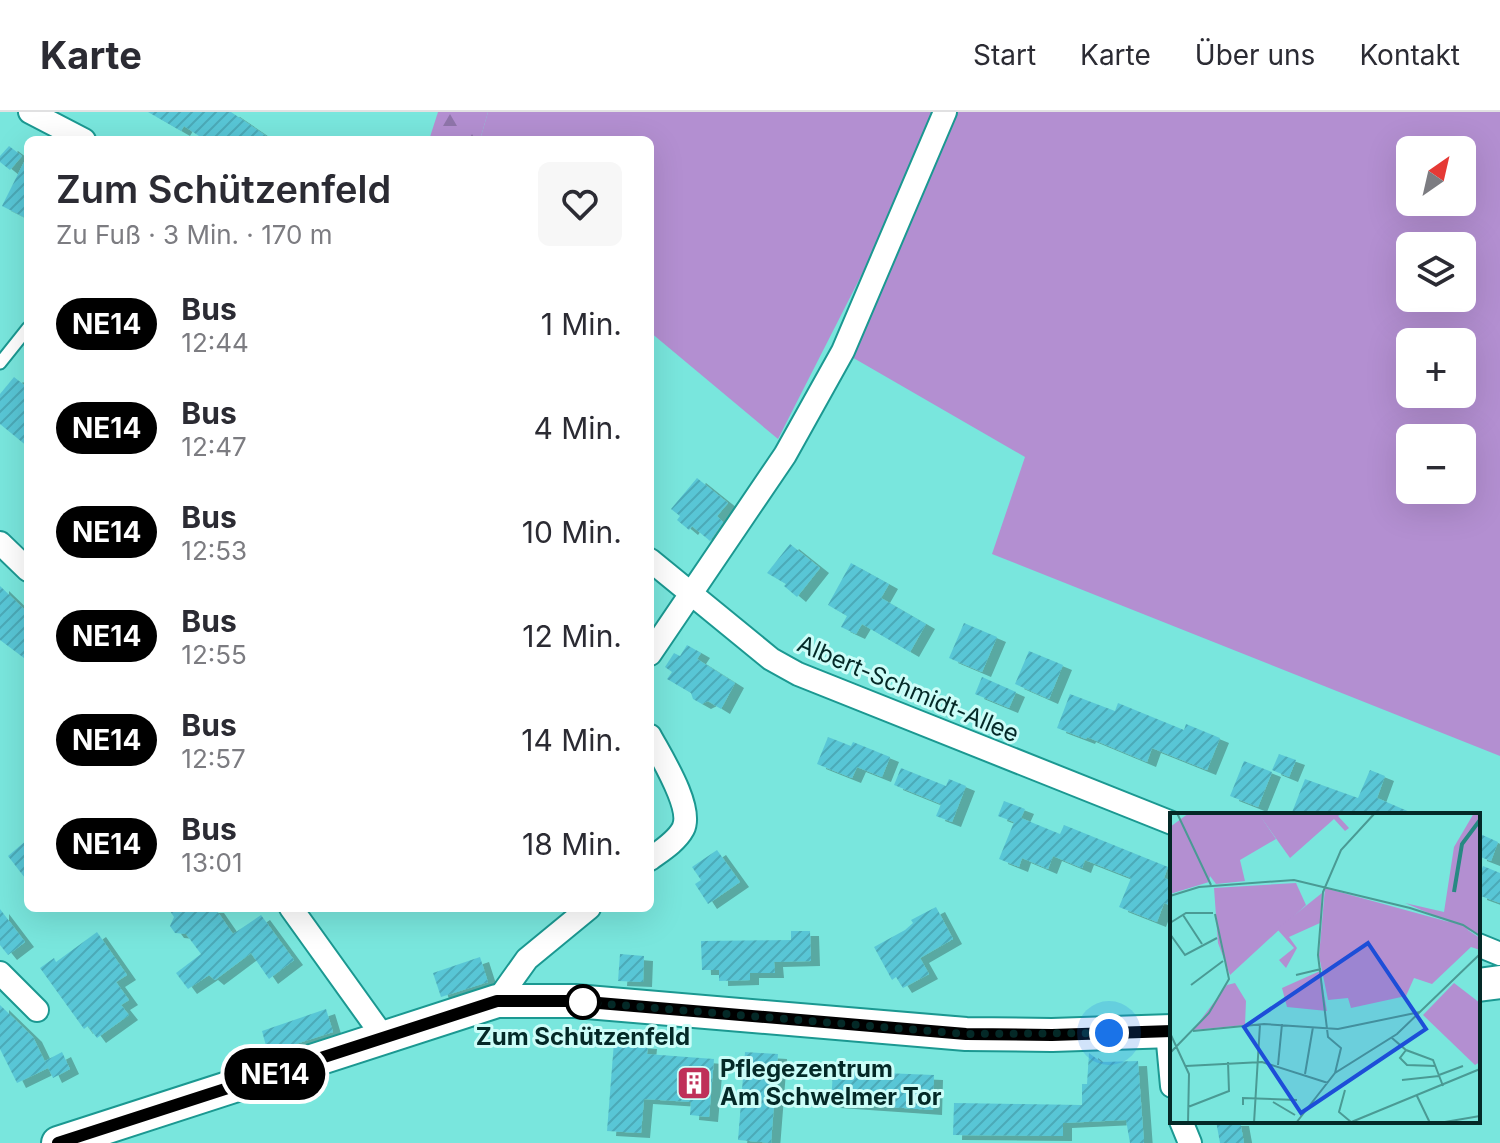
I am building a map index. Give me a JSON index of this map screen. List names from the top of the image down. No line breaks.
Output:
{"streets":{"street":["Albert-Schmidt-Allee"]},"places":{"other":["Zum Schützenfeld"],"building":["Pflegezentrum Am Schwelmer Tor"]},"lines":["bus line NE14"],"north":"top right","page":{"header":"Karte","nav":["Start","Karte","Über uns","Kontakt"],"on_map":"NE14","map_buttons":["+","−"],"heading":["Zum Schützenfeld","Zu Fuß · 3 Min. · 170 m"],"list":[{"mark":"NE14","name":"Bus","note":"12:44","value":"1 Min."},{"mark":"NE14","name":"Bus","note":"12:47","value":"4 Min."},{"mark":"NE14","name":"Bus","note":"12:53","value":"10 Min."},{"mark":"NE14","name":"Bus","note":"12:55","value":"12 Min."},{"mark":"NE14","name":"Bus","note":"12:57","value":"14 Min."},{"mark":"NE14","name":"Bus","note":"13:01","value":"18 Min."}]}}
